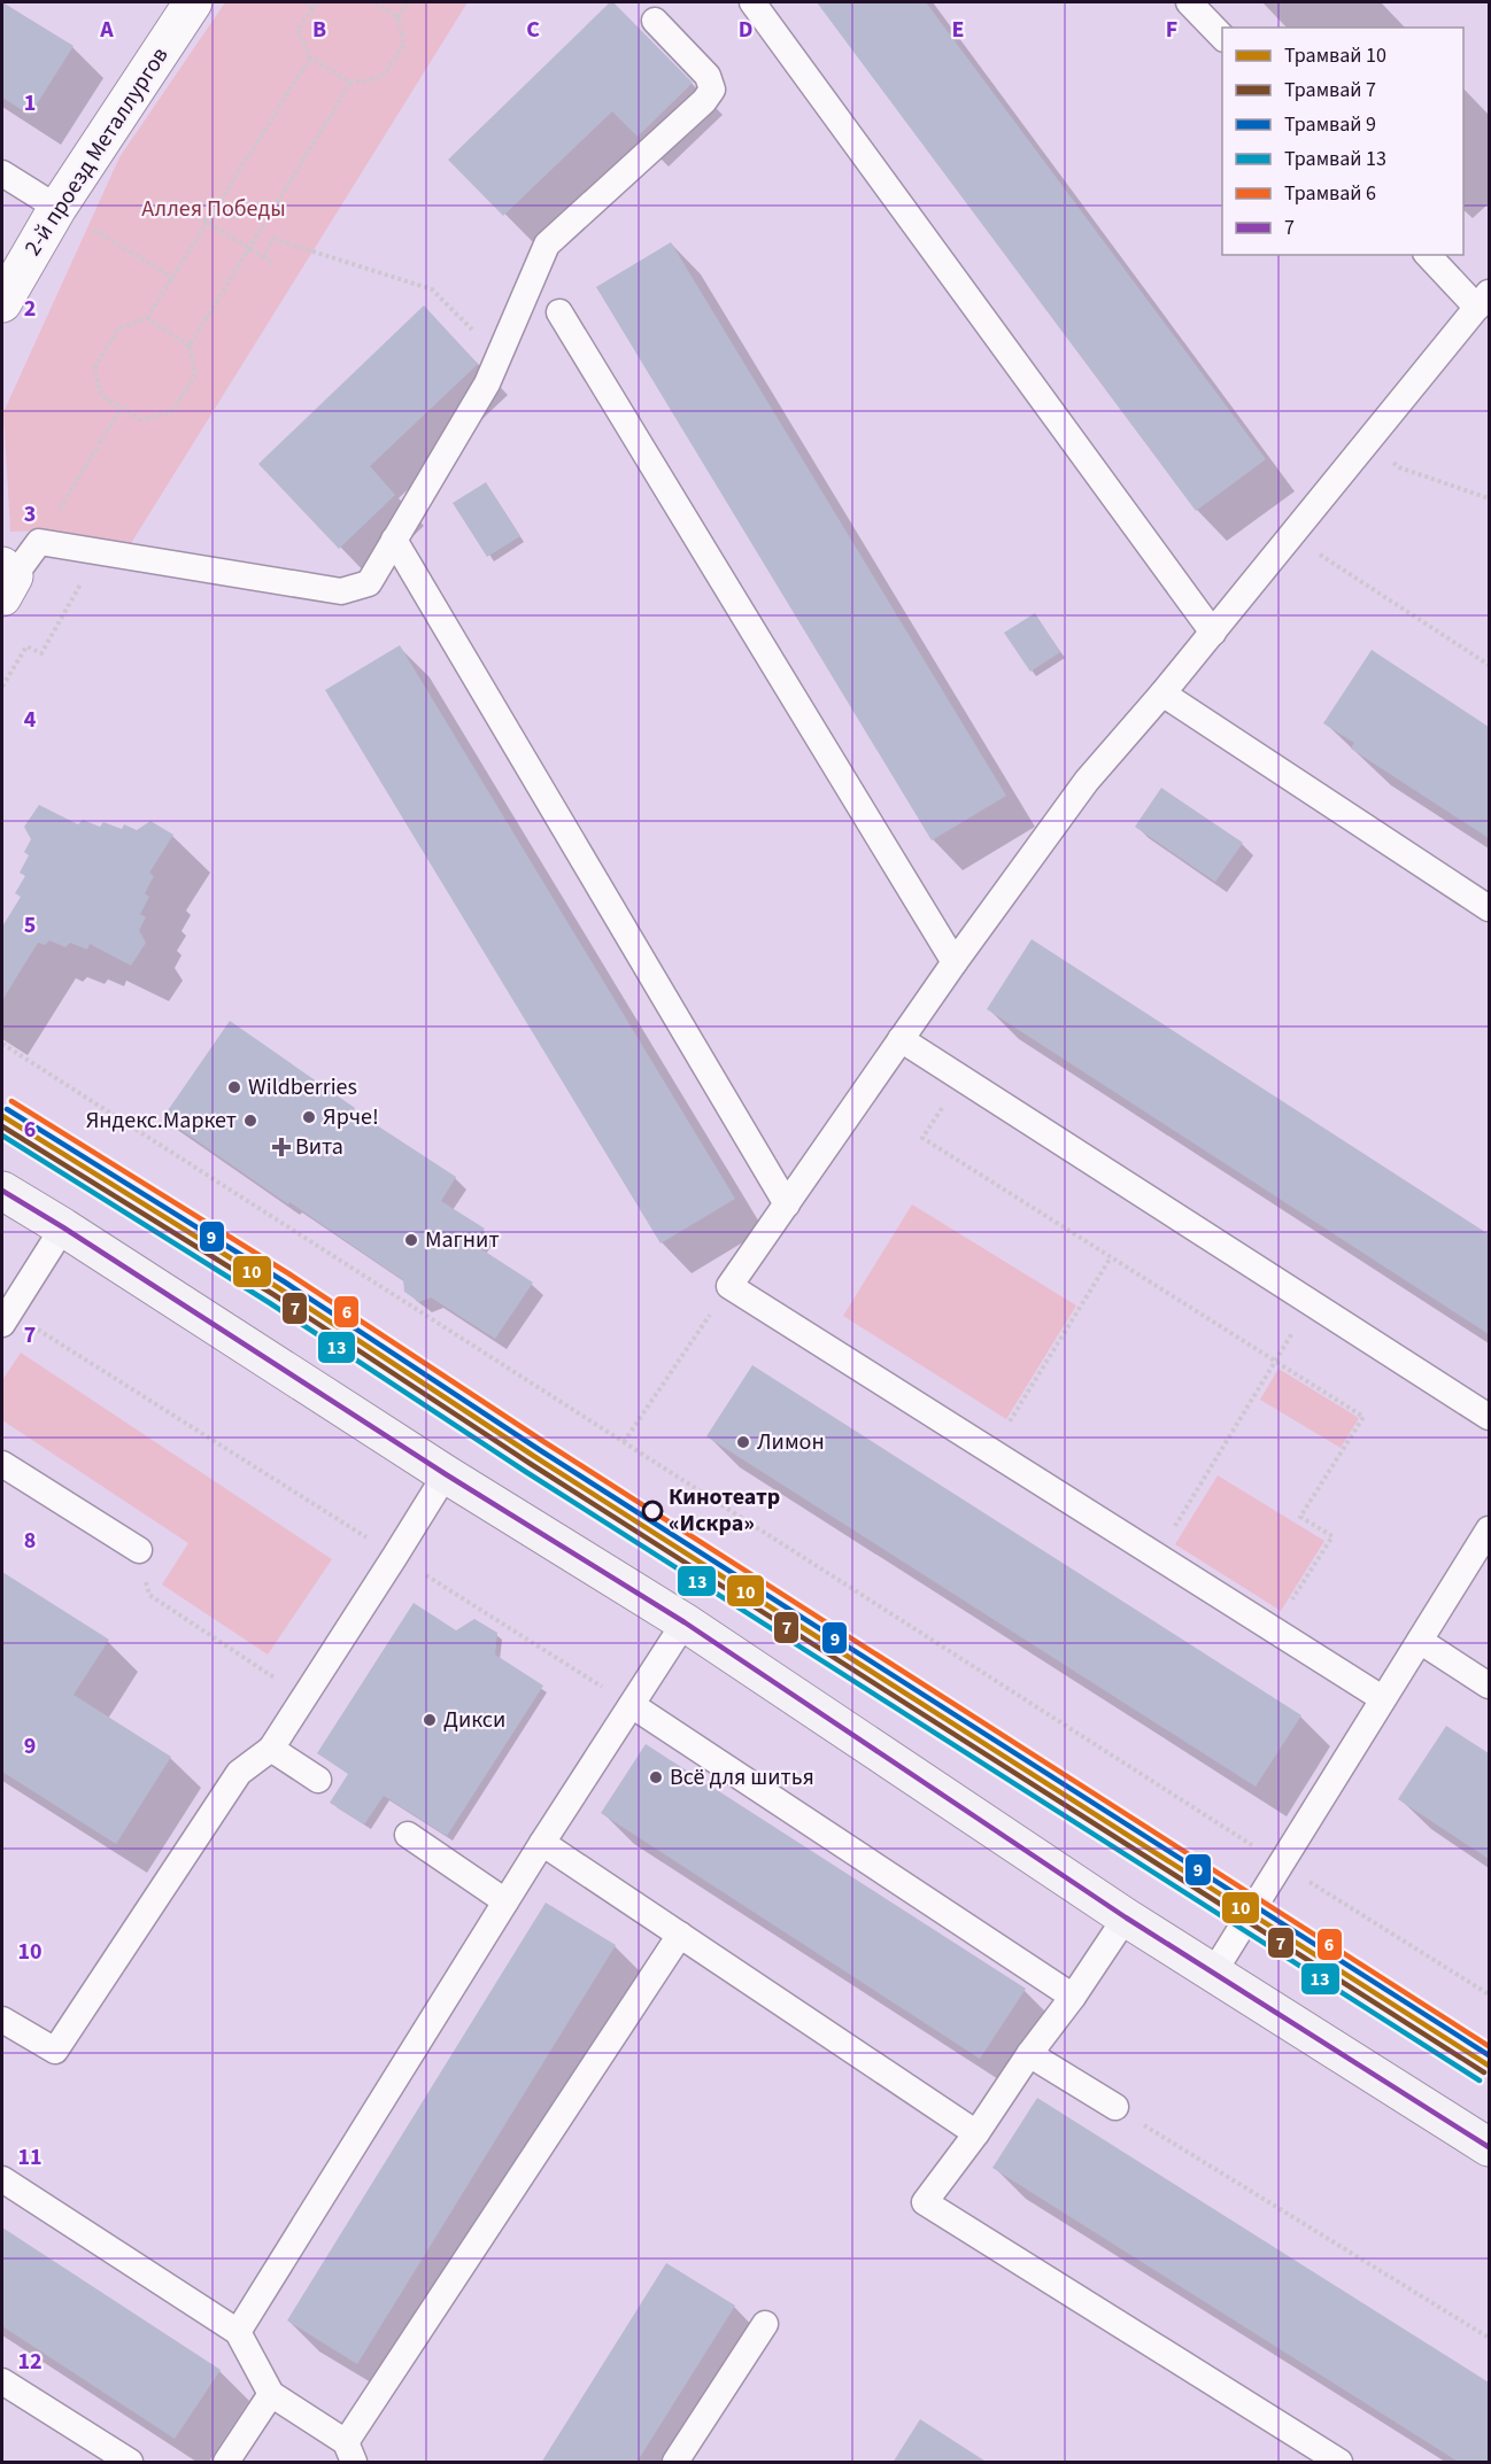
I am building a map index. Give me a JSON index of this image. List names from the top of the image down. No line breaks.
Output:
{"streets":{"street":["2-й проезд Металлургов"]},"parks":["Аллея Победы"],"places":{"other":["Wildberries","Ярче!","Яндекс.Маркет","Магнит","Лимон","Кинотеатр «Искра»","Дикси","Всё для шитья"],"health":["Вита"]},"lines":["tram line 6","tram line 9","tram line 10","tram line 7","tram line 13","transit line 7"],"legend":["Трамвай 10","Трамвай 7","Трамвай 9","Трамвай 13","Трамвай 6","7"],"grid":{"columns":["A","B","C","D","E","F"],"rows":["1","2","3","4","5","6","7","8","9","10","11","12"]}}
